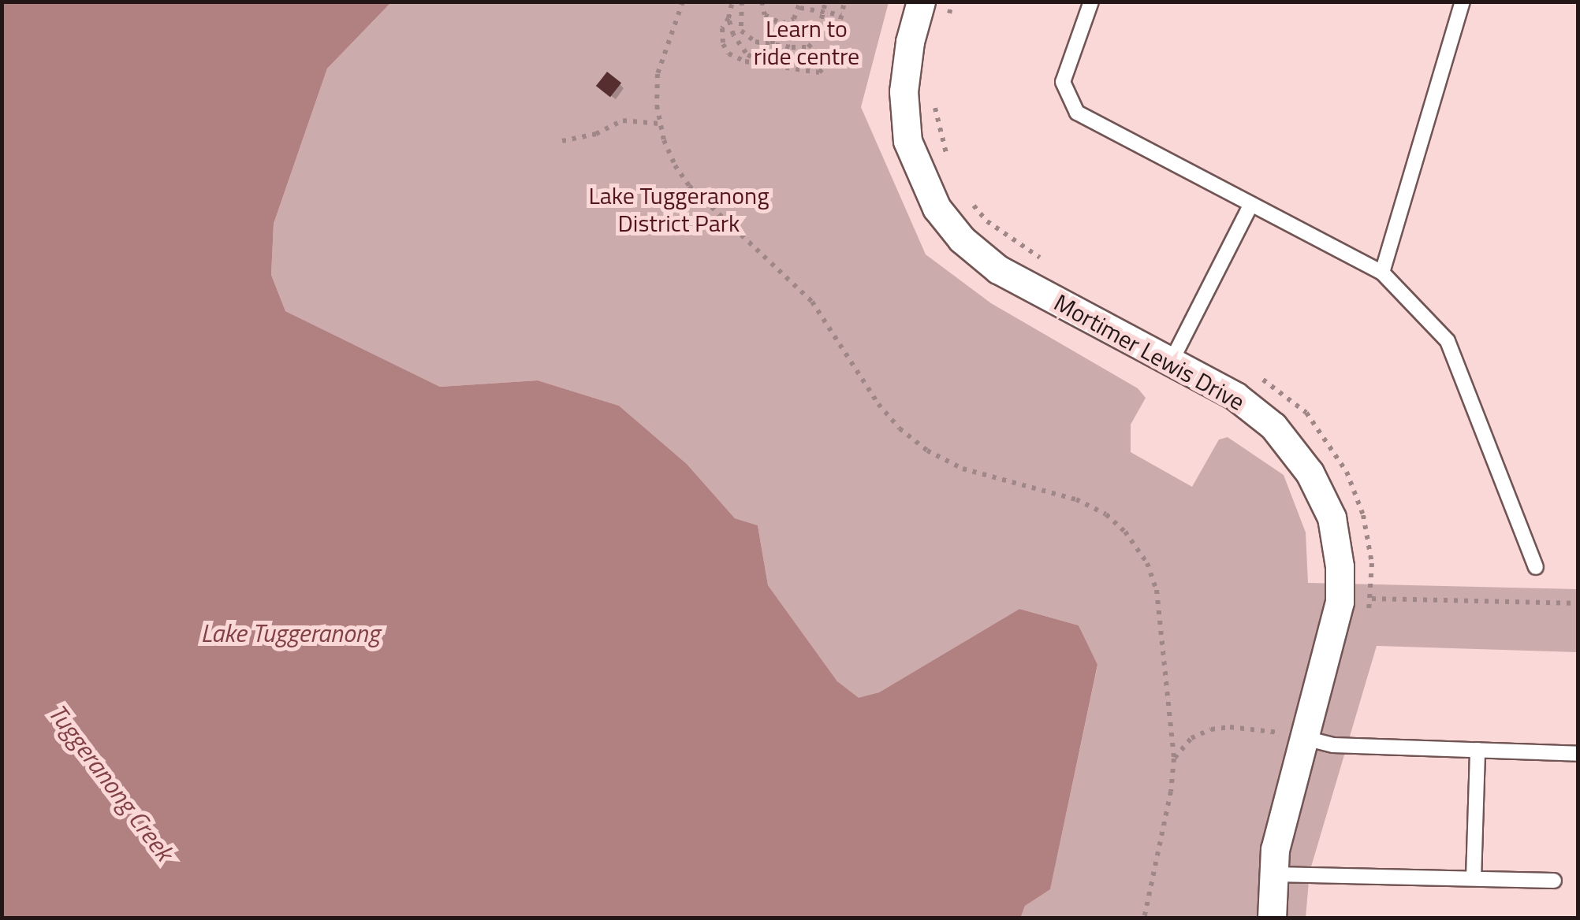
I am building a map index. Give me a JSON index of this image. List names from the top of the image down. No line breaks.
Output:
{"streets":{"street":["Mortimer Lewis Drive"]},"water":["Lake Tuggeranong","Tuggeranong Creek"],"parks":["Learn to ride centre","Lake Tuggeranong District Park"]}
